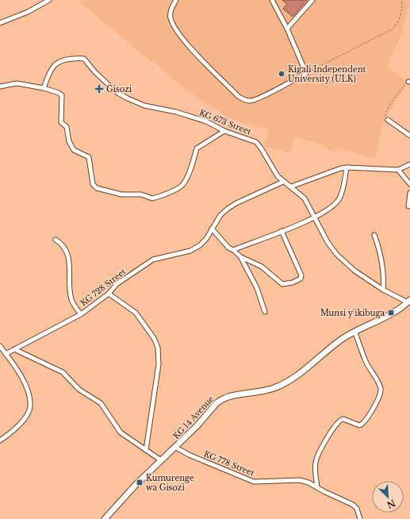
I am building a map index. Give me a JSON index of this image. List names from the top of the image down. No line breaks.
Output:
{"streets":{"main road":["KG 14 Avenue"],"street":["KG 673 Street","KG 728 Street","KG 778 Street"]},"crossings":[["KG 673 Street","KG 728 Street"],["KG 673 Street","KG 14 Avenue"],["KG 14 Avenue","KG 778 Street"]],"places":{"other":["Kigali Independent University (ULK)"],"health":["Gisozi"],"transit":["Munsi y'ikibuga","Kumurenge wa Gisozi"]},"north":"bottom right"}
